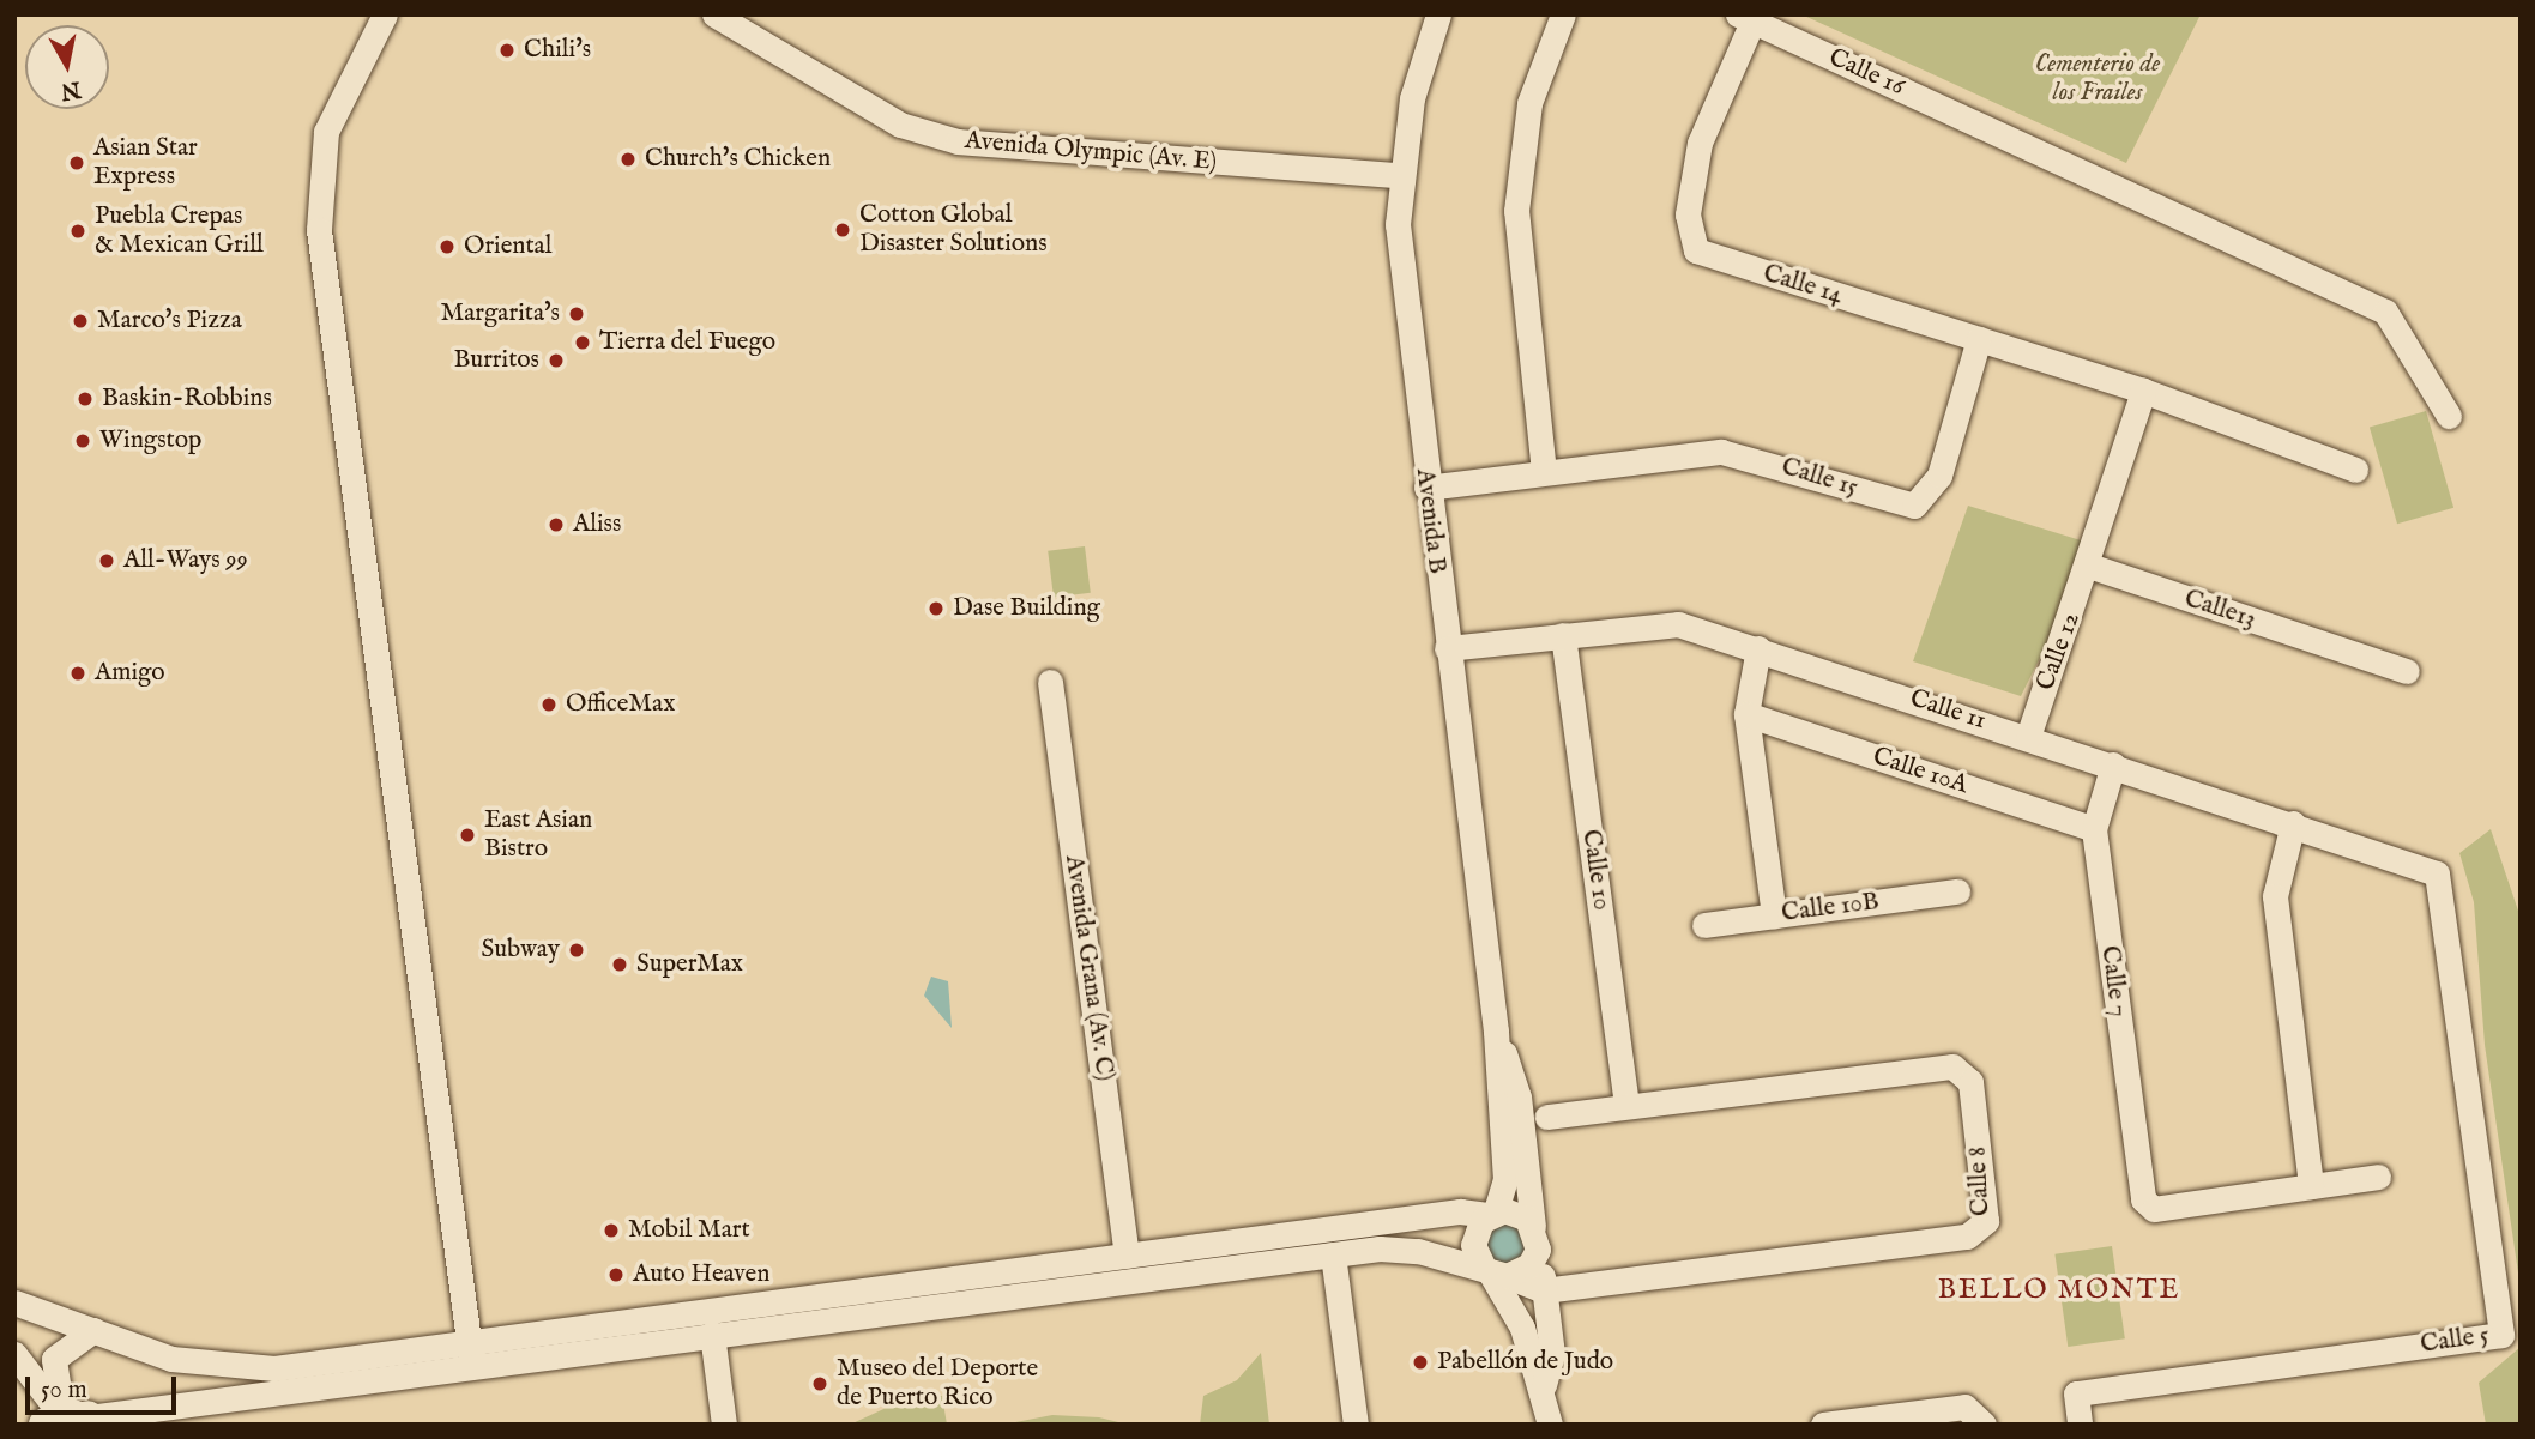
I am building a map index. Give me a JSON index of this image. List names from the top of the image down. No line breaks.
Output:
{"streets":{"street":["Calle 16","Avenida Olympic (Av. E)","Calle 14","Calle 15","Avenida B","Calle13","Calle 12","Calle 11","Calle 10A","Calle 10","Calle 10B","Avenida Grana (Av. C)","Calle 7","Calle 8","Calle 5"]},"crossings":[["Calle 16","Calle 14"],["Avenida Olympic (Av. E)","Avenida B"],["Calle 14","Calle 15"],["Calle 15","Avenida B"],["Avenida B","Calle 11"],["Avenida B","Calle 8"],["Calle13","Calle 12"],["Calle 12","Calle 11"],["Calle 11","Calle 10"],["Calle 11","Calle 7"],["Calle 11","Calle 5"],["Calle 10A","Calle 7"],["Calle 10","Calle 8"]],"districts":["BELLO MONTE"],"parks":["Cementerio de los Frailes"],"places":["Chili's","Church's Chicken","Asian Star Express","Cotton Global Disaster Solutions","Puebla Crepas & Mexican Grill","Oriental","Margarita's","Marco's Pizza","Tierra del Fuego","Burritos","Baskin-Robbins","Wingstop","Aliss","All-Ways 99","Dase Building","Amigo","OfficeMax","East Asian Bistro","Subway","SuperMax","Mobil Mart","Auto Heaven","Pabellón de Judo","Museo del Deporte de Puerto Rico"],"scale_bar":"50 m","north":"bottom"}
